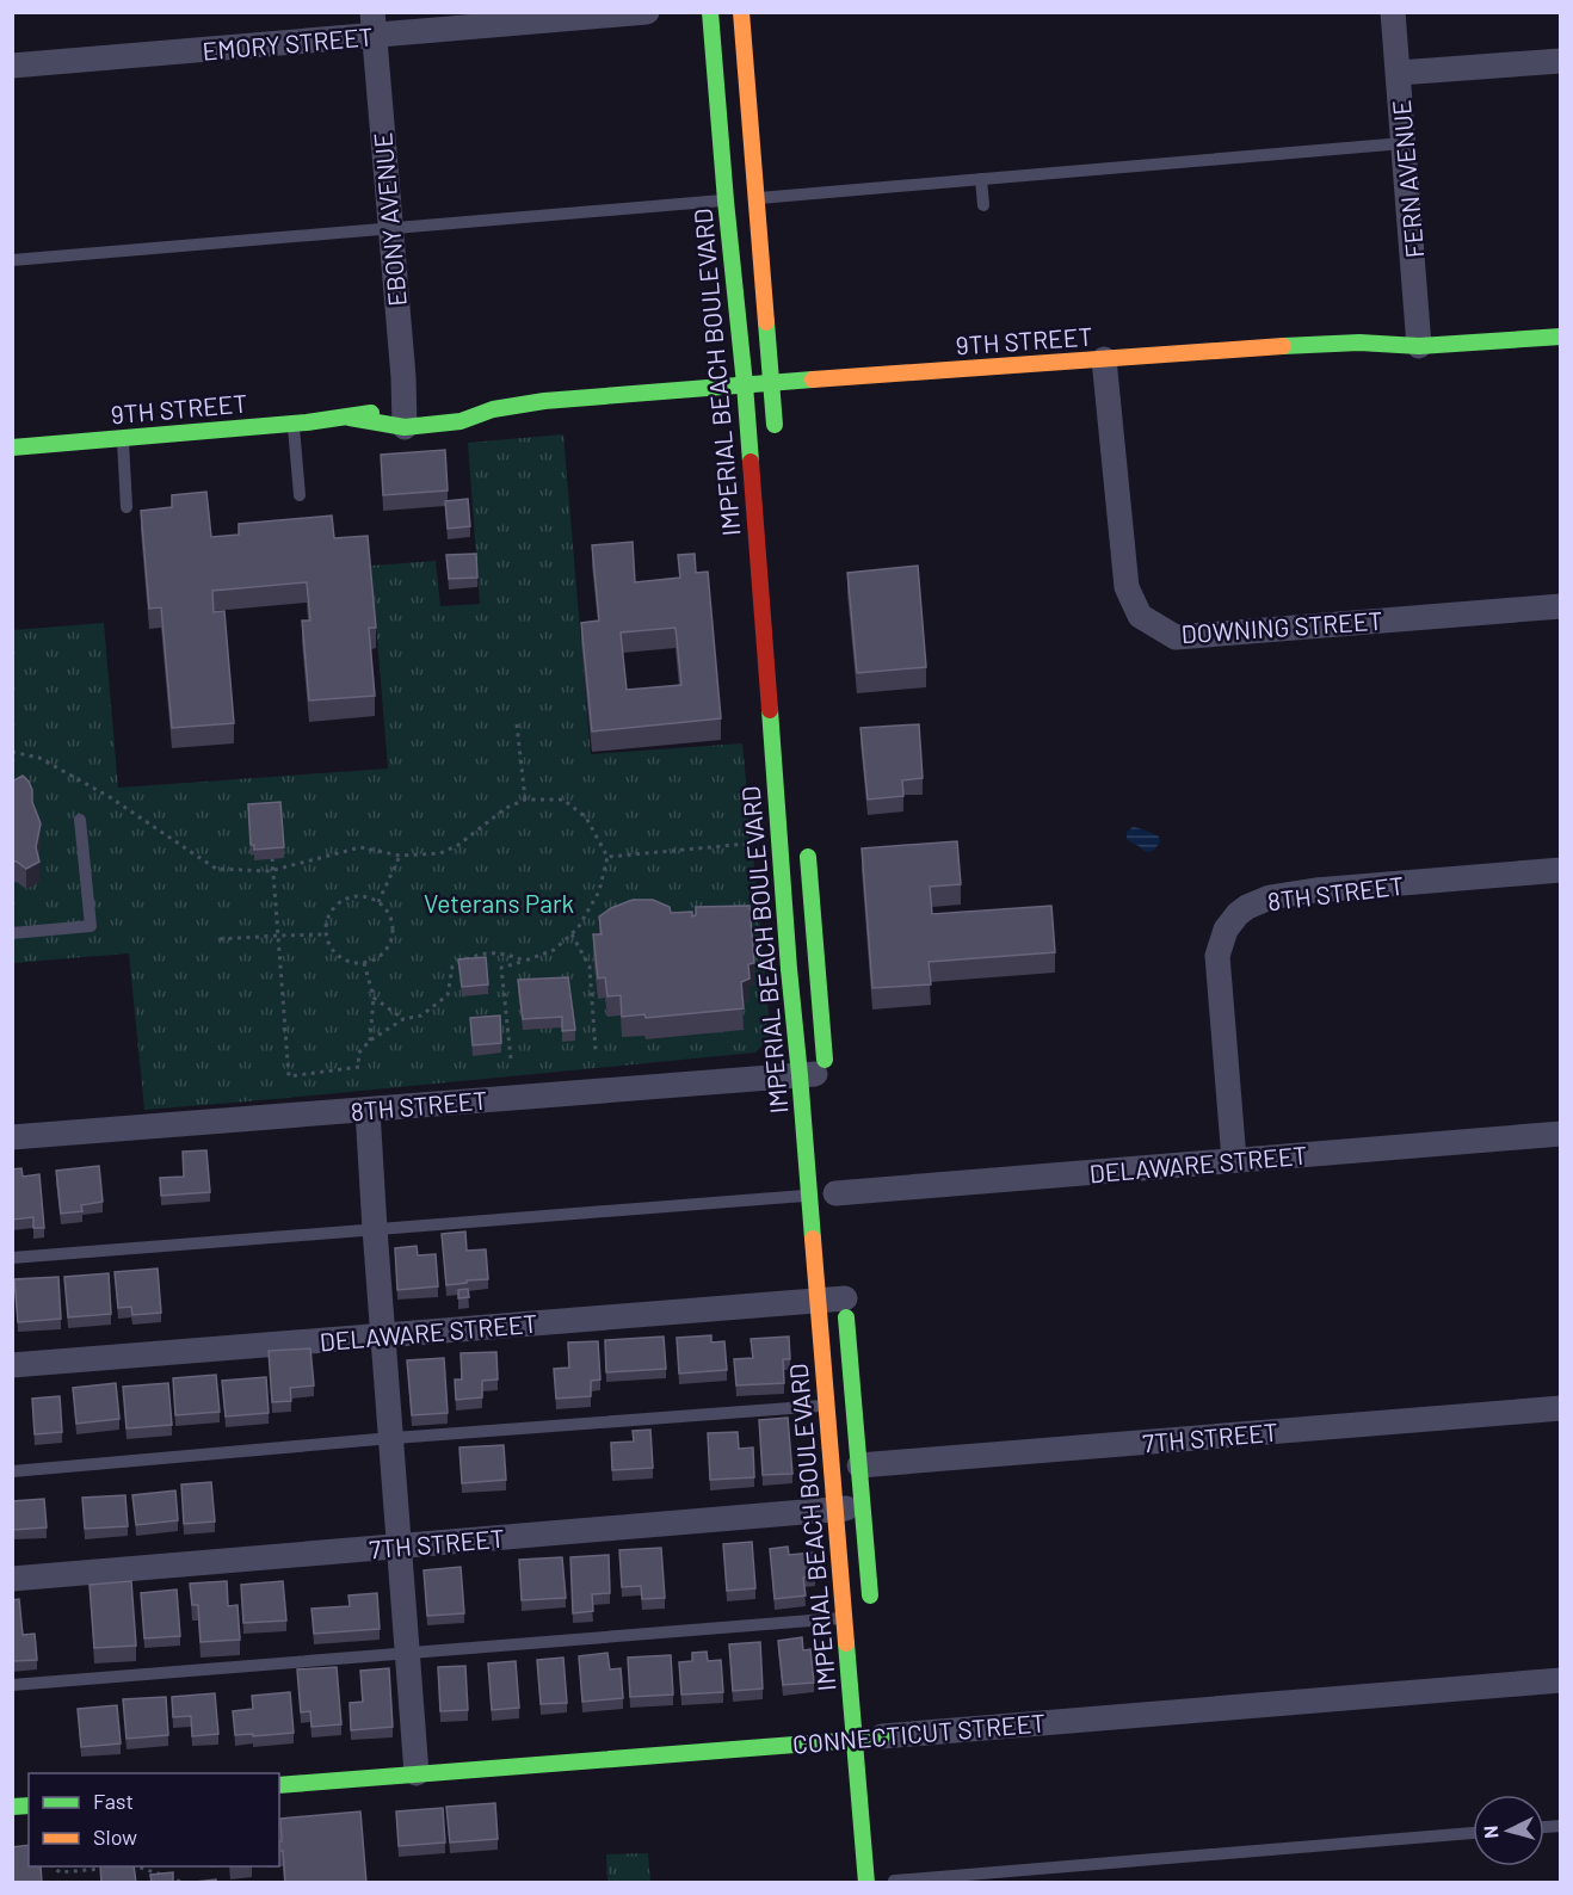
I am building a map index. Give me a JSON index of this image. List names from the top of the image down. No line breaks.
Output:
{"streets":{"main road":["9TH STREET","IMPERIAL BEACH BOULEVARD","CONNECTICUT STREET"],"street":["EMORY STREET","FERN AVENUE","EBONY AVENUE","DOWNING STREET","8TH STREET","DELAWARE STREET","7TH STREET"]},"crossings":[["EMORY STREET","EBONY AVENUE"],["FERN AVENUE","9TH STREET"],["EBONY AVENUE","9TH STREET"],["9TH STREET","IMPERIAL BEACH BOULEVARD"],["9TH STREET","DOWNING STREET"],["IMPERIAL BEACH BOULEVARD","8TH STREET"],["IMPERIAL BEACH BOULEVARD","DELAWARE STREET"],["IMPERIAL BEACH BOULEVARD","7TH STREET"],["IMPERIAL BEACH BOULEVARD","CONNECTICUT STREET"],["8TH STREET","DELAWARE STREET"]],"parks":["Veterans Park"],"legend":["Fast","Slow"],"north":"left"}
